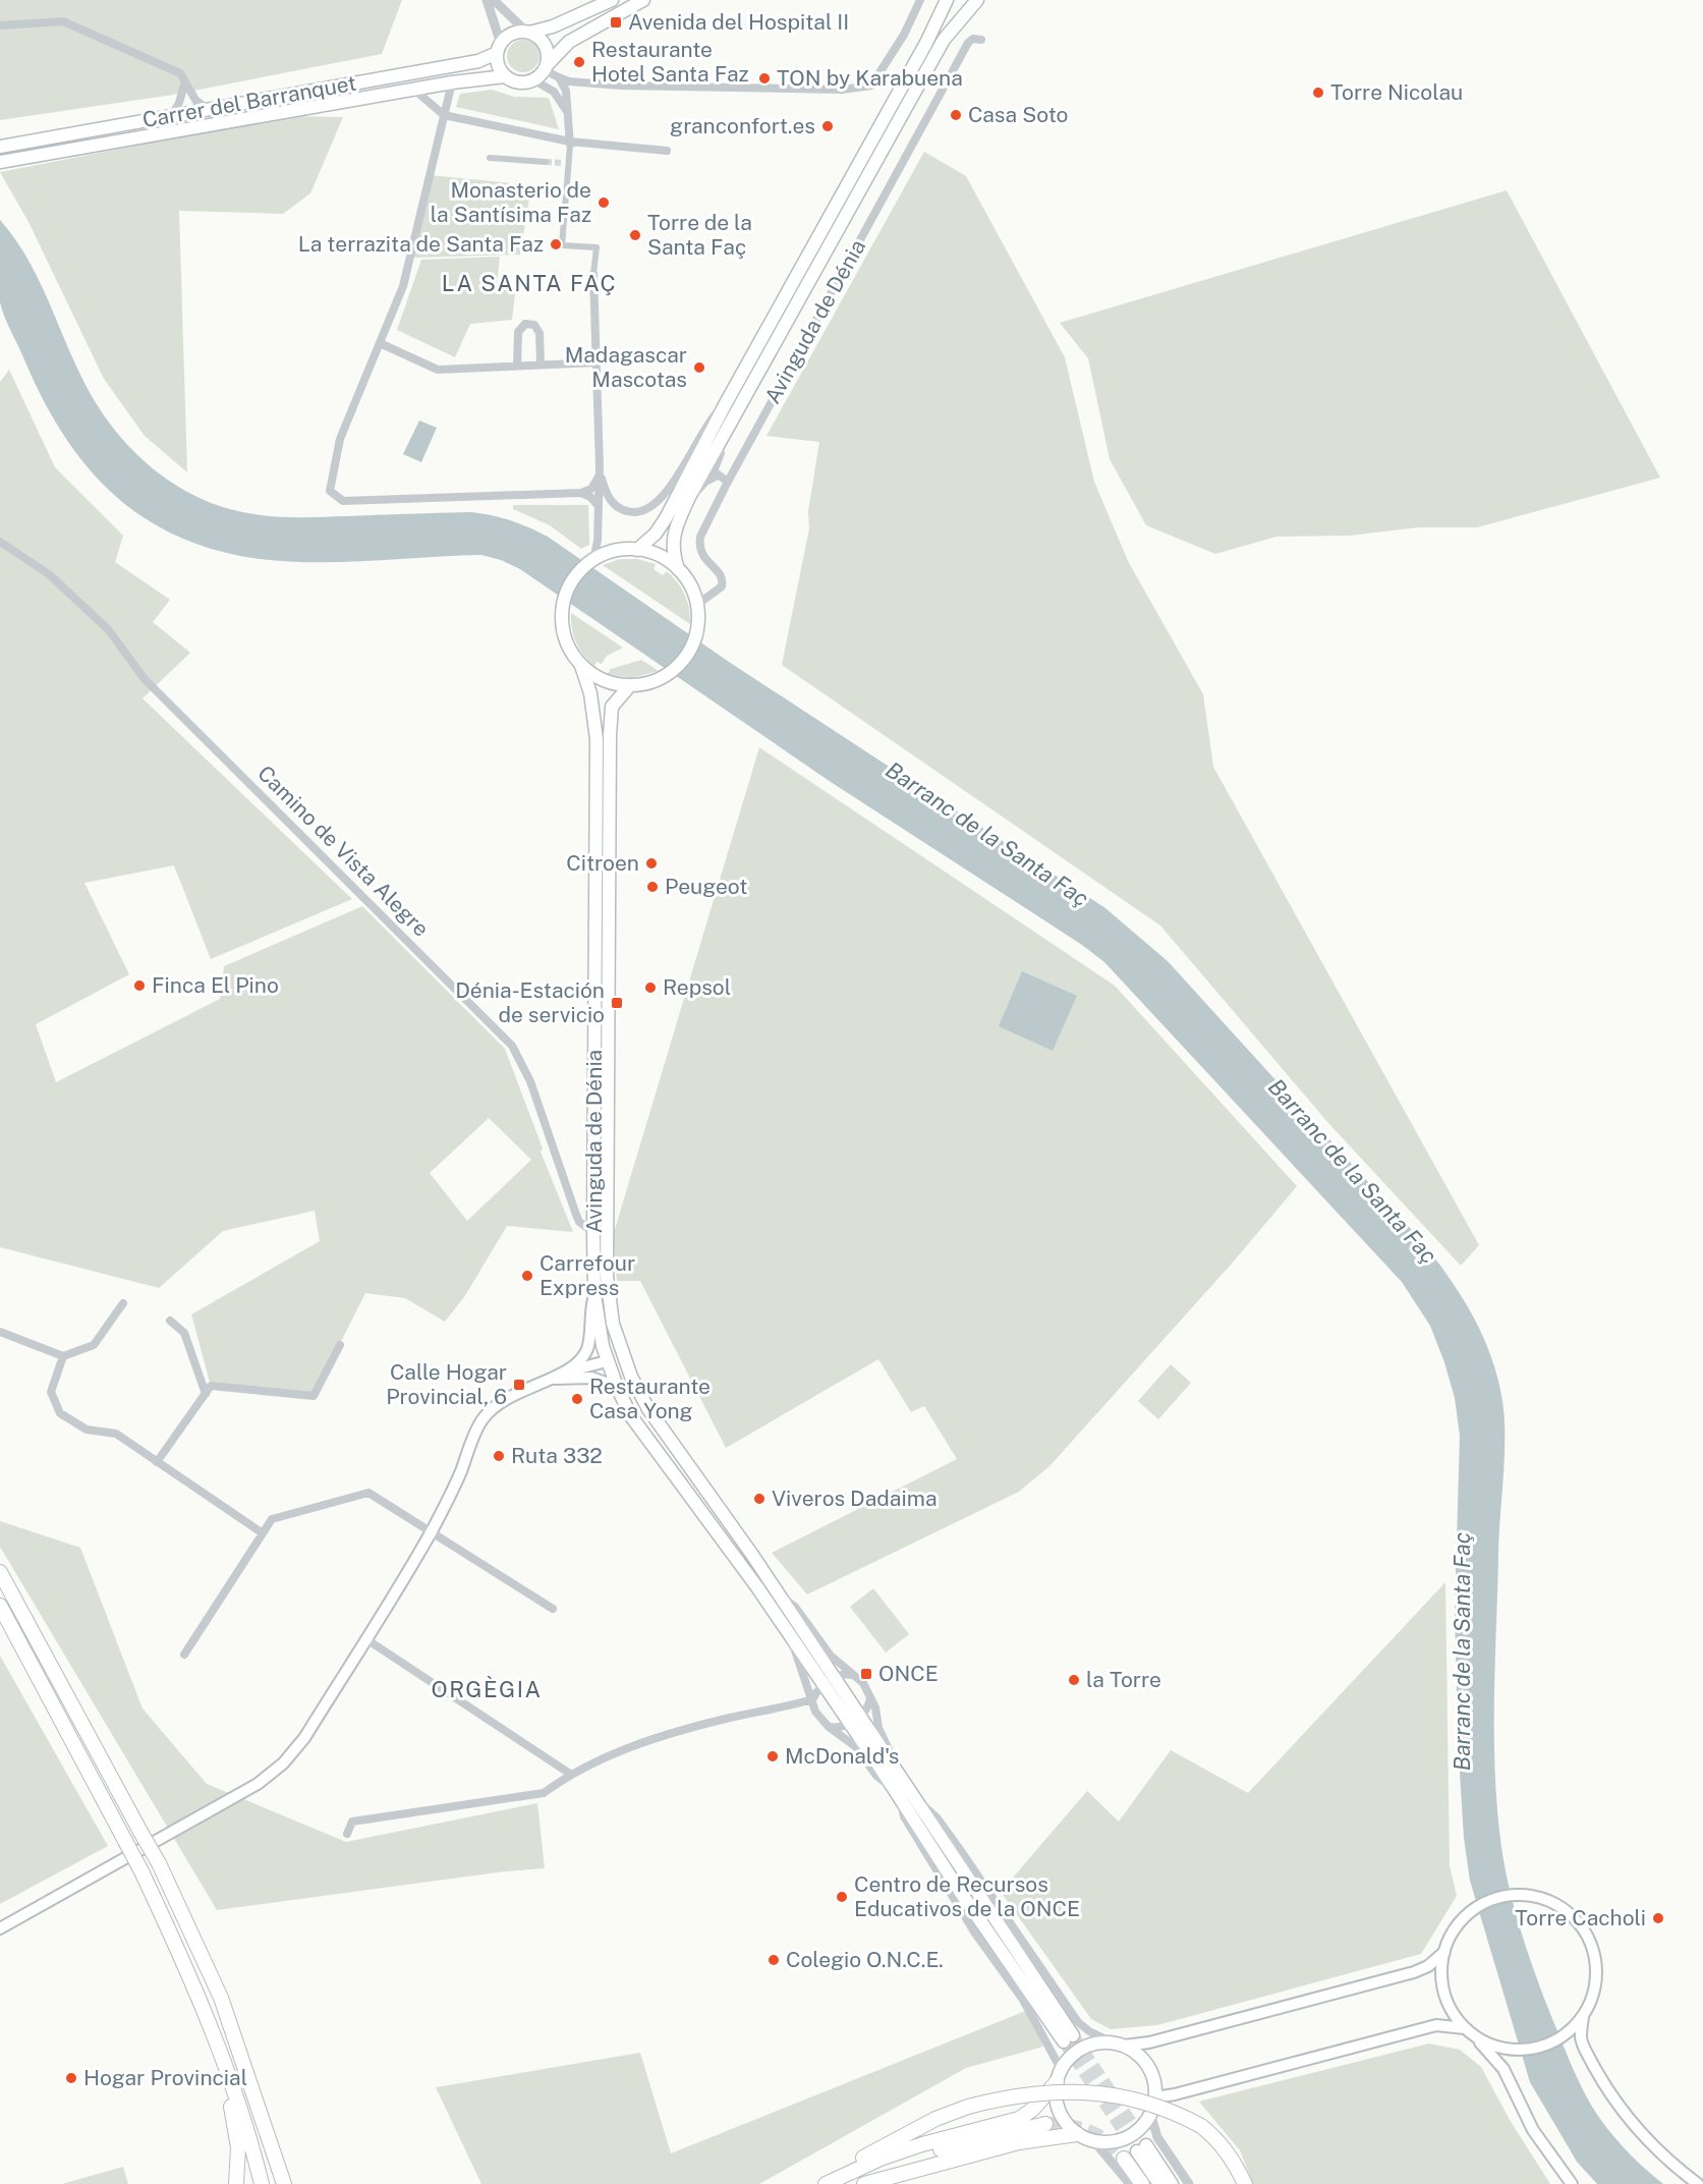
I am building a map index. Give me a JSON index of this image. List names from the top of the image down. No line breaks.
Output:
{"streets":{"main road":["Carrer del Barranquet","Avinguda de Dénia"],"street":["Camino de Vista Alegre"]},"crossings":[["Avinguda de Dénia","Camino de Vista Alegre"]],"districts":["LA SANTA FAÇ","ORGÈGIA"],"water":["Barranc de la Santa Faç"],"places":{"transit":["Avenida del Hospital II","Dénia-Estación de servicio","Calle Hogar Provincial, 6","ONCE"],"other":["Restaurante Hotel Santa Faz","TON by Karabuena","Torre Nicolau","Casa Soto","granconfort.es","Monasterio de la Santísima Faz","Torre de la Santa Faç","La terrazita de Santa Faz","Madagascar Mascotas","Citroen","Peugeot","Finca El Pino","Repsol","Carrefour Express","Restaurante Casa Yong","Ruta 332","Viveros Dadaima","la Torre","McDonald's","Centro de Recursos Educativos de la ONCE","Torre Cacholi","Colegio O.N.C.E.","Hogar Provincial"]}}
